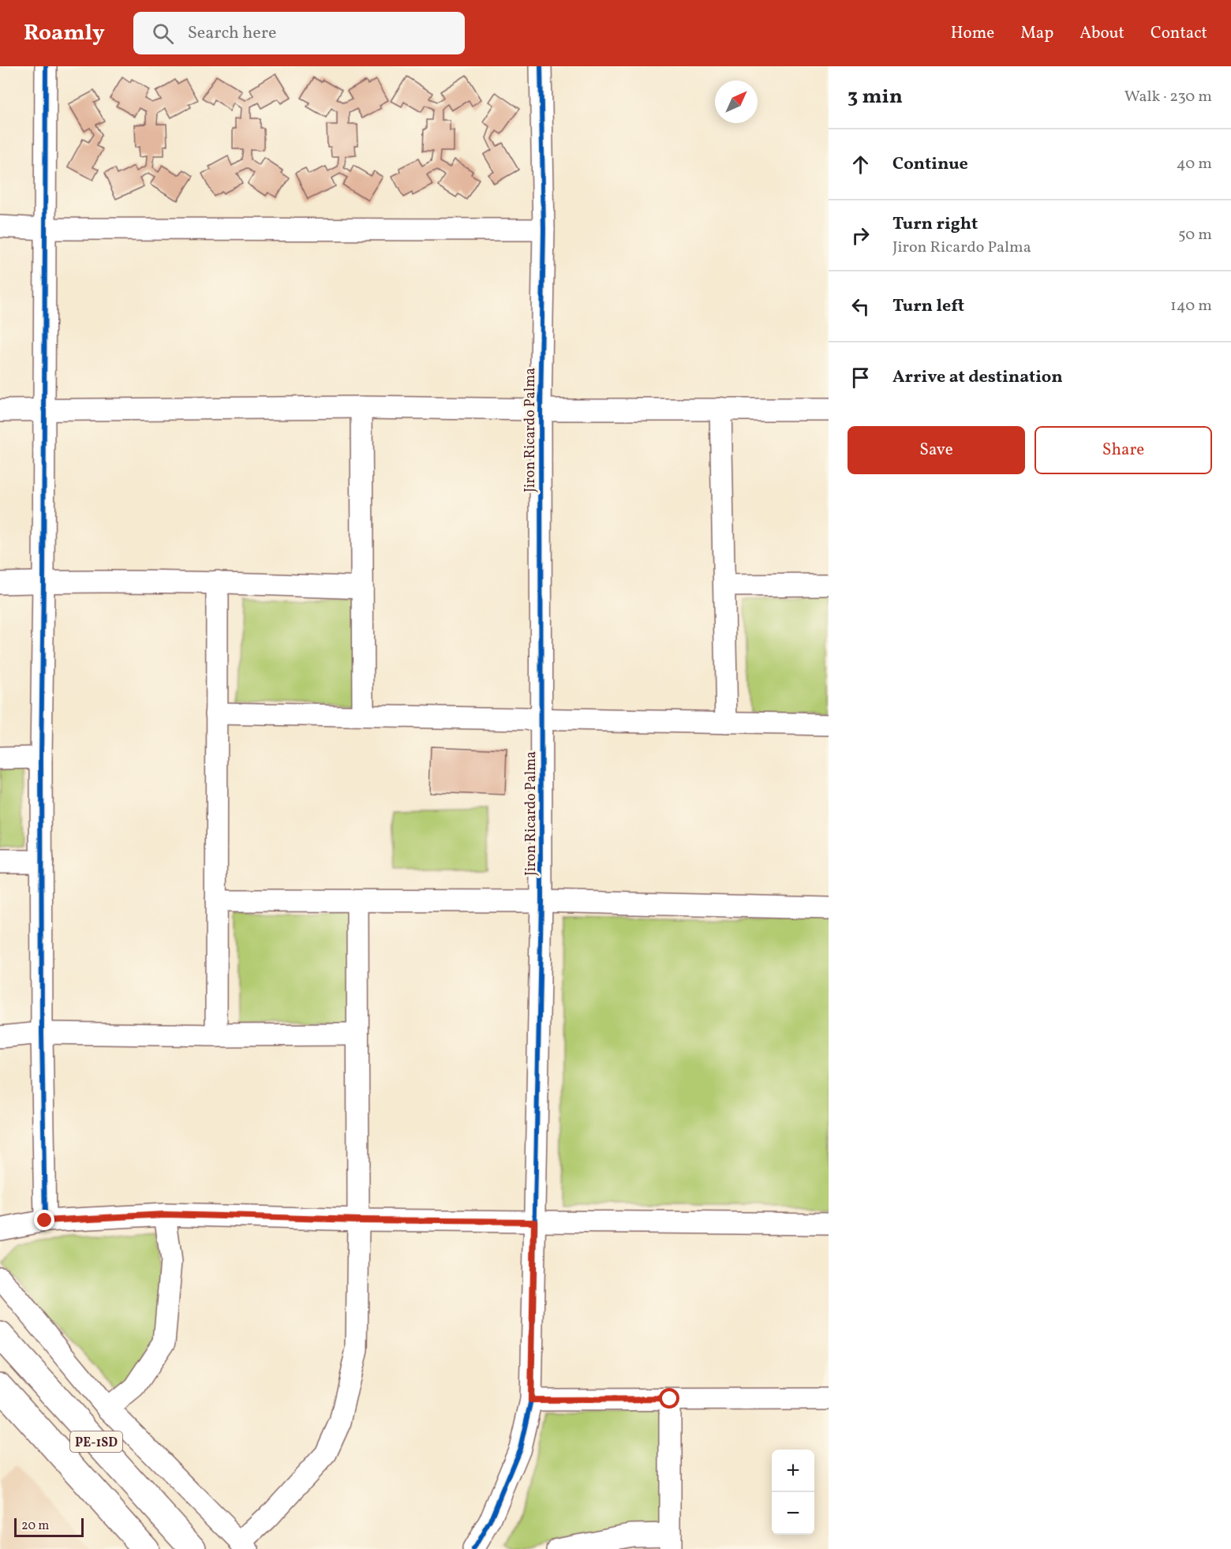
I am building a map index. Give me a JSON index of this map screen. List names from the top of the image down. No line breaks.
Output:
{"streets":{"highway":["PE-1SD"],"street":["Jiron Ricardo Palma"]},"scale_bar":"20 m","north":"top right","page":{"header":"Roamly","search":"Search here","nav":["Home","Map","About","Contact"],"heading":["3 min","Walk · 230 m"],"list":[["Continue","40 m"],["Turn right","Jiron Ricardo Palma","50 m"],["Turn left","140 m"],"Arrive at destination"],"buttons":["Save","Share"],"map_buttons":["+","−"],"scale":"20 m"}}
